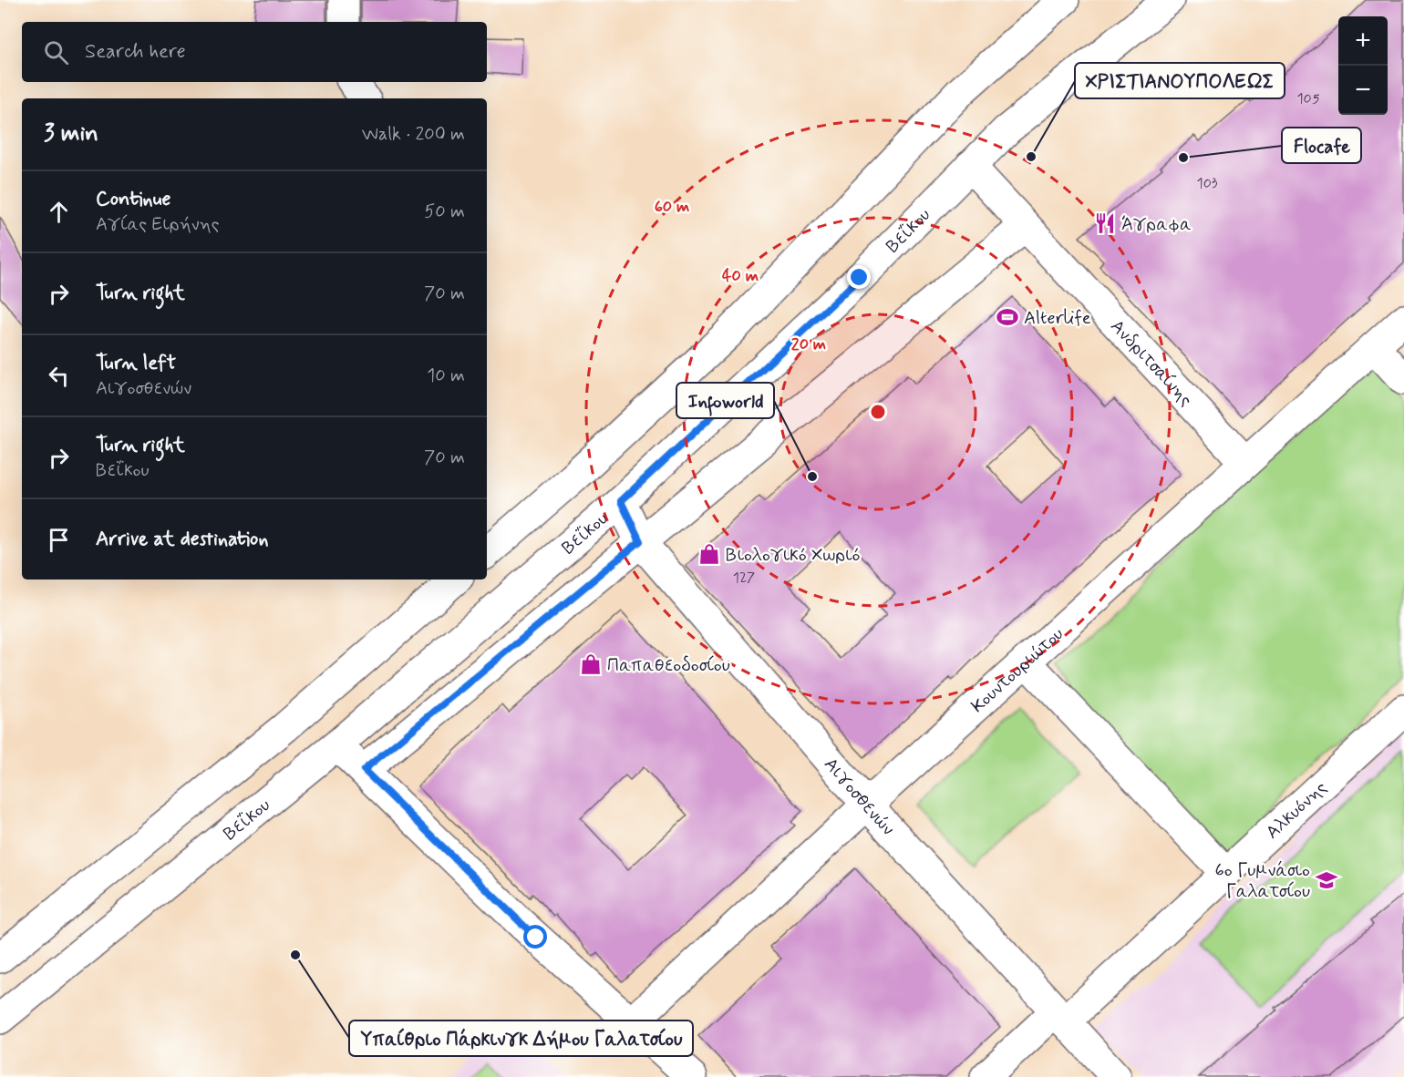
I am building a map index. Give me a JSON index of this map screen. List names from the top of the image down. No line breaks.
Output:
{"streets":{"street":["Βεΐκου","Ανδριτσαίνης","Κουντουριώτου","Αιγοσθενών","Αλκυόνης"]},"crossings":[["Βεΐκου","Ανδριτσαίνης"],["Βεΐκου","Αιγοσθενών"],["Ανδριτσαίνης","Κουντουριώτου"],["Κουντουριώτου","Αιγοσθενών"],["Αιγοσθενών","Αλκυόνης"]],"places":{"other":["ΧΡΙΣΤΙΑΝΟΥΠΟΛΕΩΣ","Flocafe","Infoworld","Υπαίθριο Πάρκινγκ Δήμου Γαλατσίου"],"restaurant":["Άγραφα"],"sports":["Alterlife"],"shop":["Βιολογικό Χωριό","Παπαθεοδοσίου"],"school or university":["6ο Γυμνάσιο Γαλατσίου"]},"house_numbers":["105","103","127"],"page":{"map_buttons":["+","−"],"search":"Search here","heading":["3 min","Walk · 200 m"],"list":[["Continue","Αγίας Ειρήνης","50 m"],["Turn right","70 m"],["Turn left","Αιγοσθενών","10 m"],["Turn right","Βεΐκου","70 m"],"Arrive at destination"]},"rings":["60 m","40 m","20 m"]}
